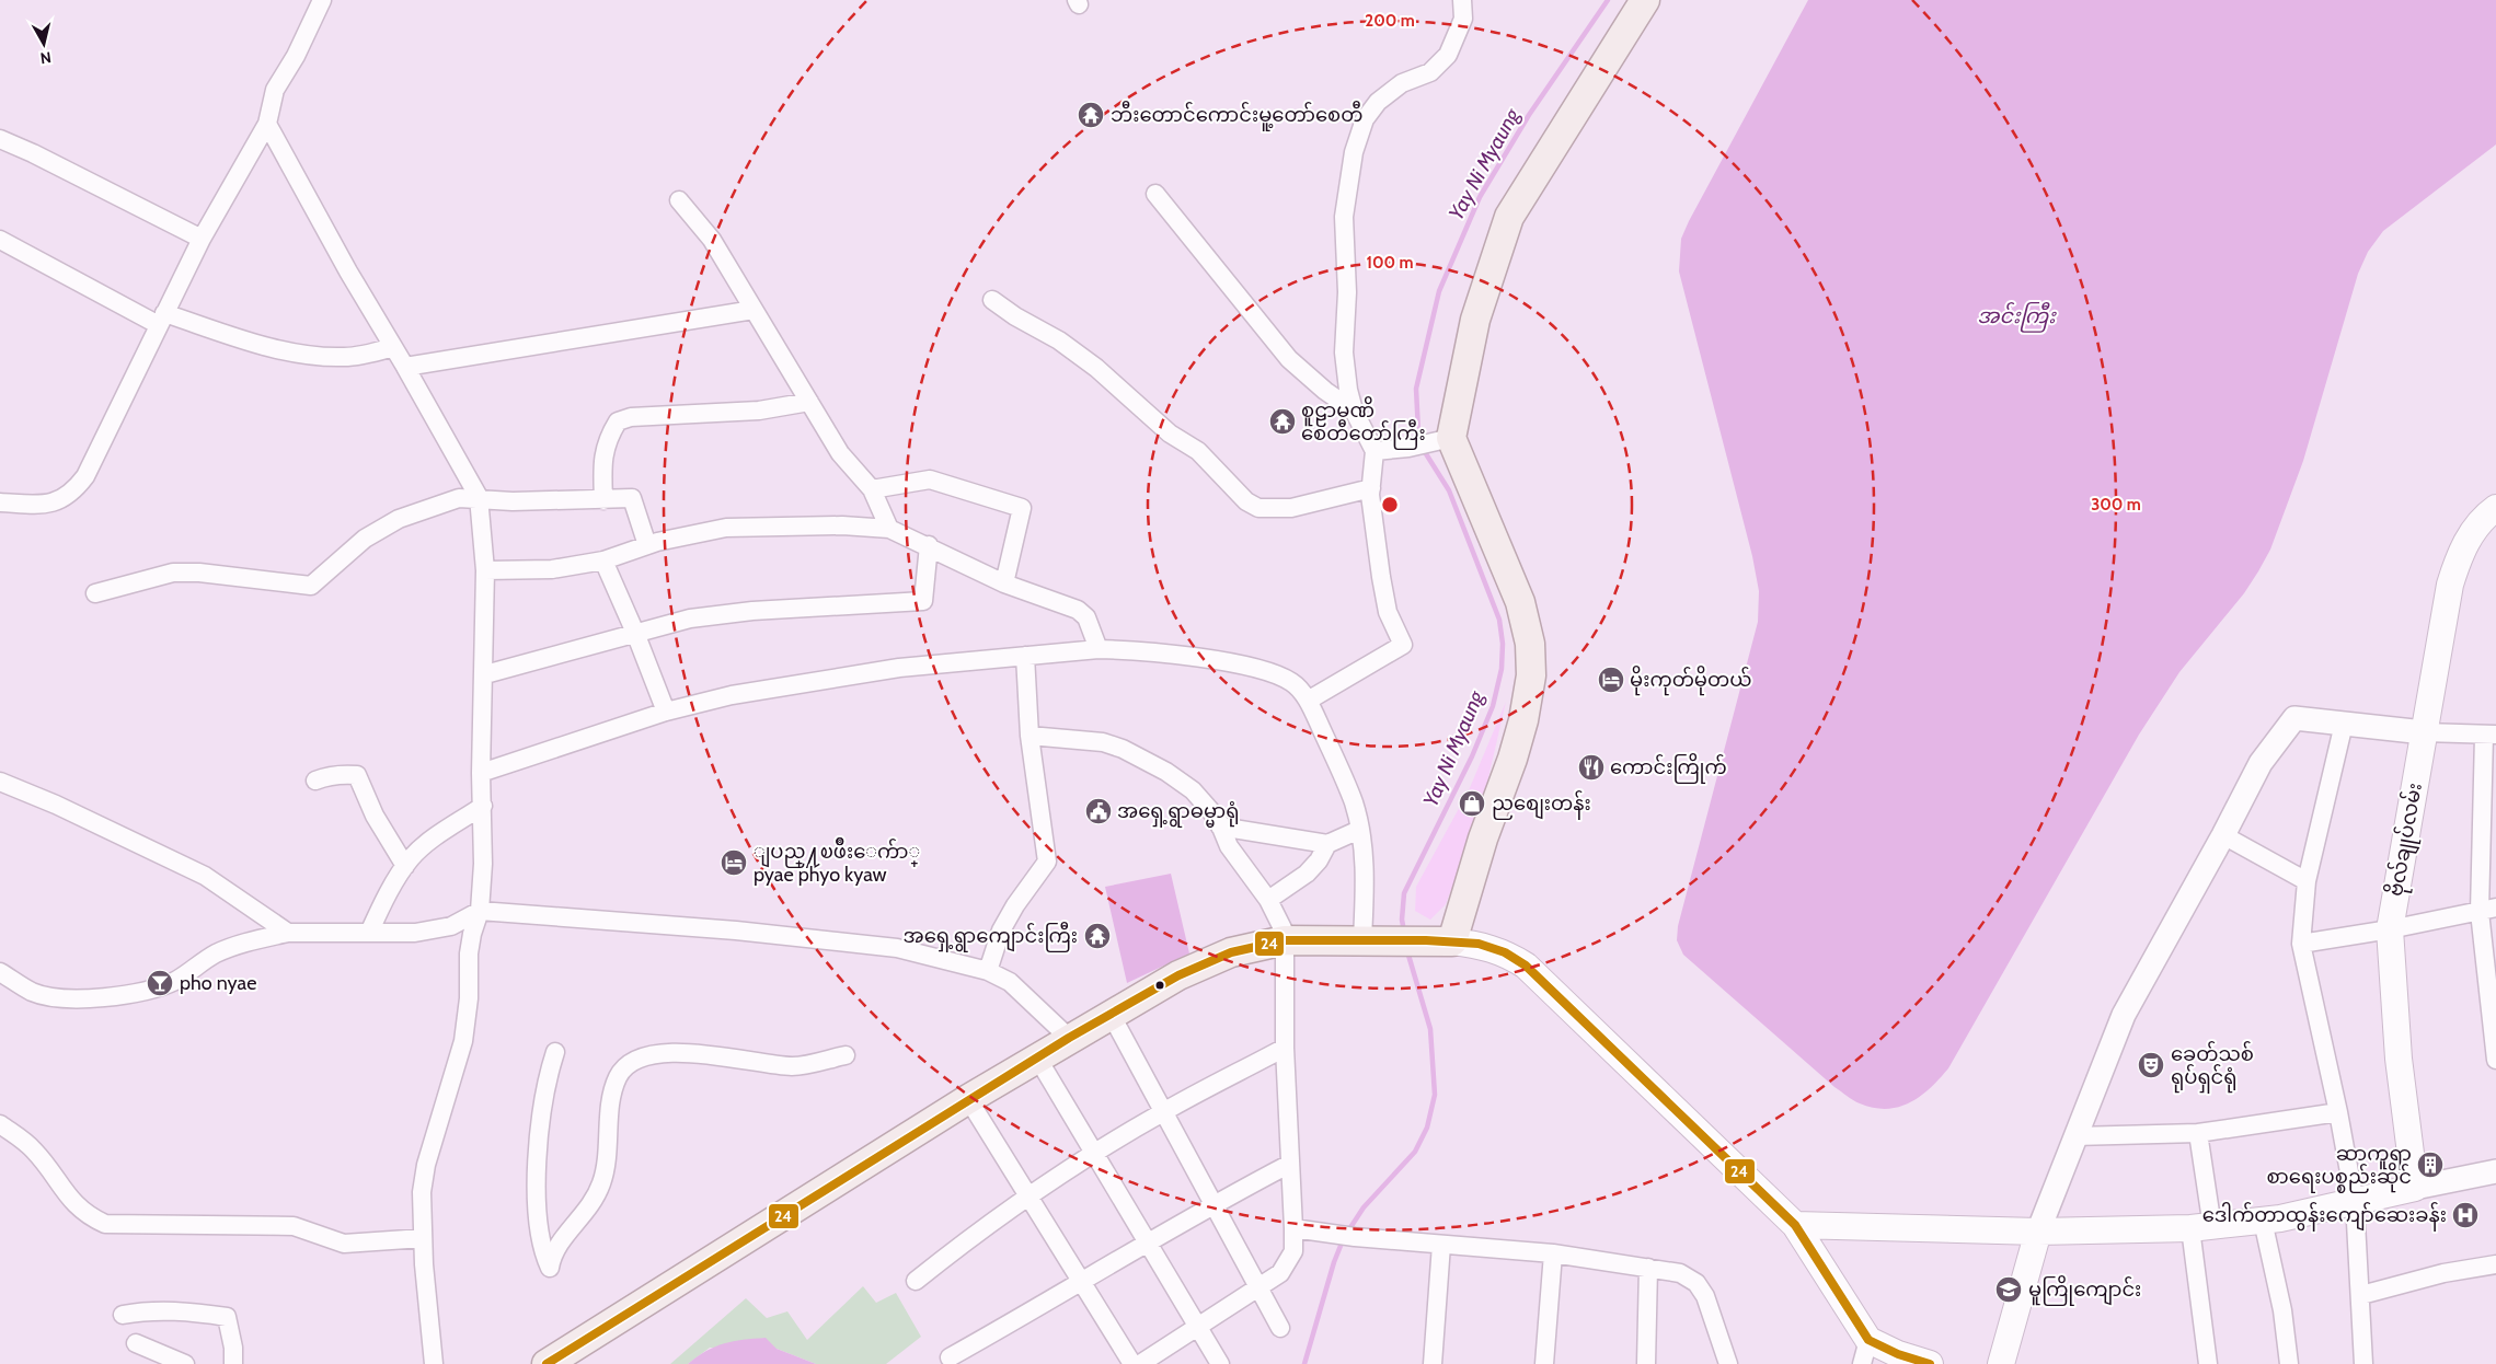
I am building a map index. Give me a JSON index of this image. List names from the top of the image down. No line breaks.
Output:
{"streets":{"main road":["ဗိုလ်‌ချုပ်‌လမ်း"]},"water":["Yay Ni Myaung","အင်းကြီး"],"places":{"temple":["ဘီးတောင်ကောင်းမူ့တော်စေတီ","စူဠာမဏိ စေတီတော်ကြီး","အရှေ့ရွာကျောင်းကြီး"],"hotel":["မိုးကုတ်မိုတယ်","ျပည္႔ၿဖိဳးေက်ာ္ pyae phyo kyaw"],"restaurant":["ကောင်းကြိုက်"],"shop":["ညစျေးတန်း"],"public building":["အရှေ့ရွာဓမ္မာရုံ"],"bar":["pho nyae"],"theatre":["ခေတ်သစ် ရုပ်‌ရှင်ရုံ"],"building":["ဆာကူရာ စာရေးပစ္စည်းဆိုင်"],"hospital":["ဒေါက်တာထွန်းကျော်ဆေးခန်း"],"school or university":["မူကြိုကျောင်း"]},"lines":["transit line 24"],"north":"bottom","rings":["200 m","100 m","300 m"]}
